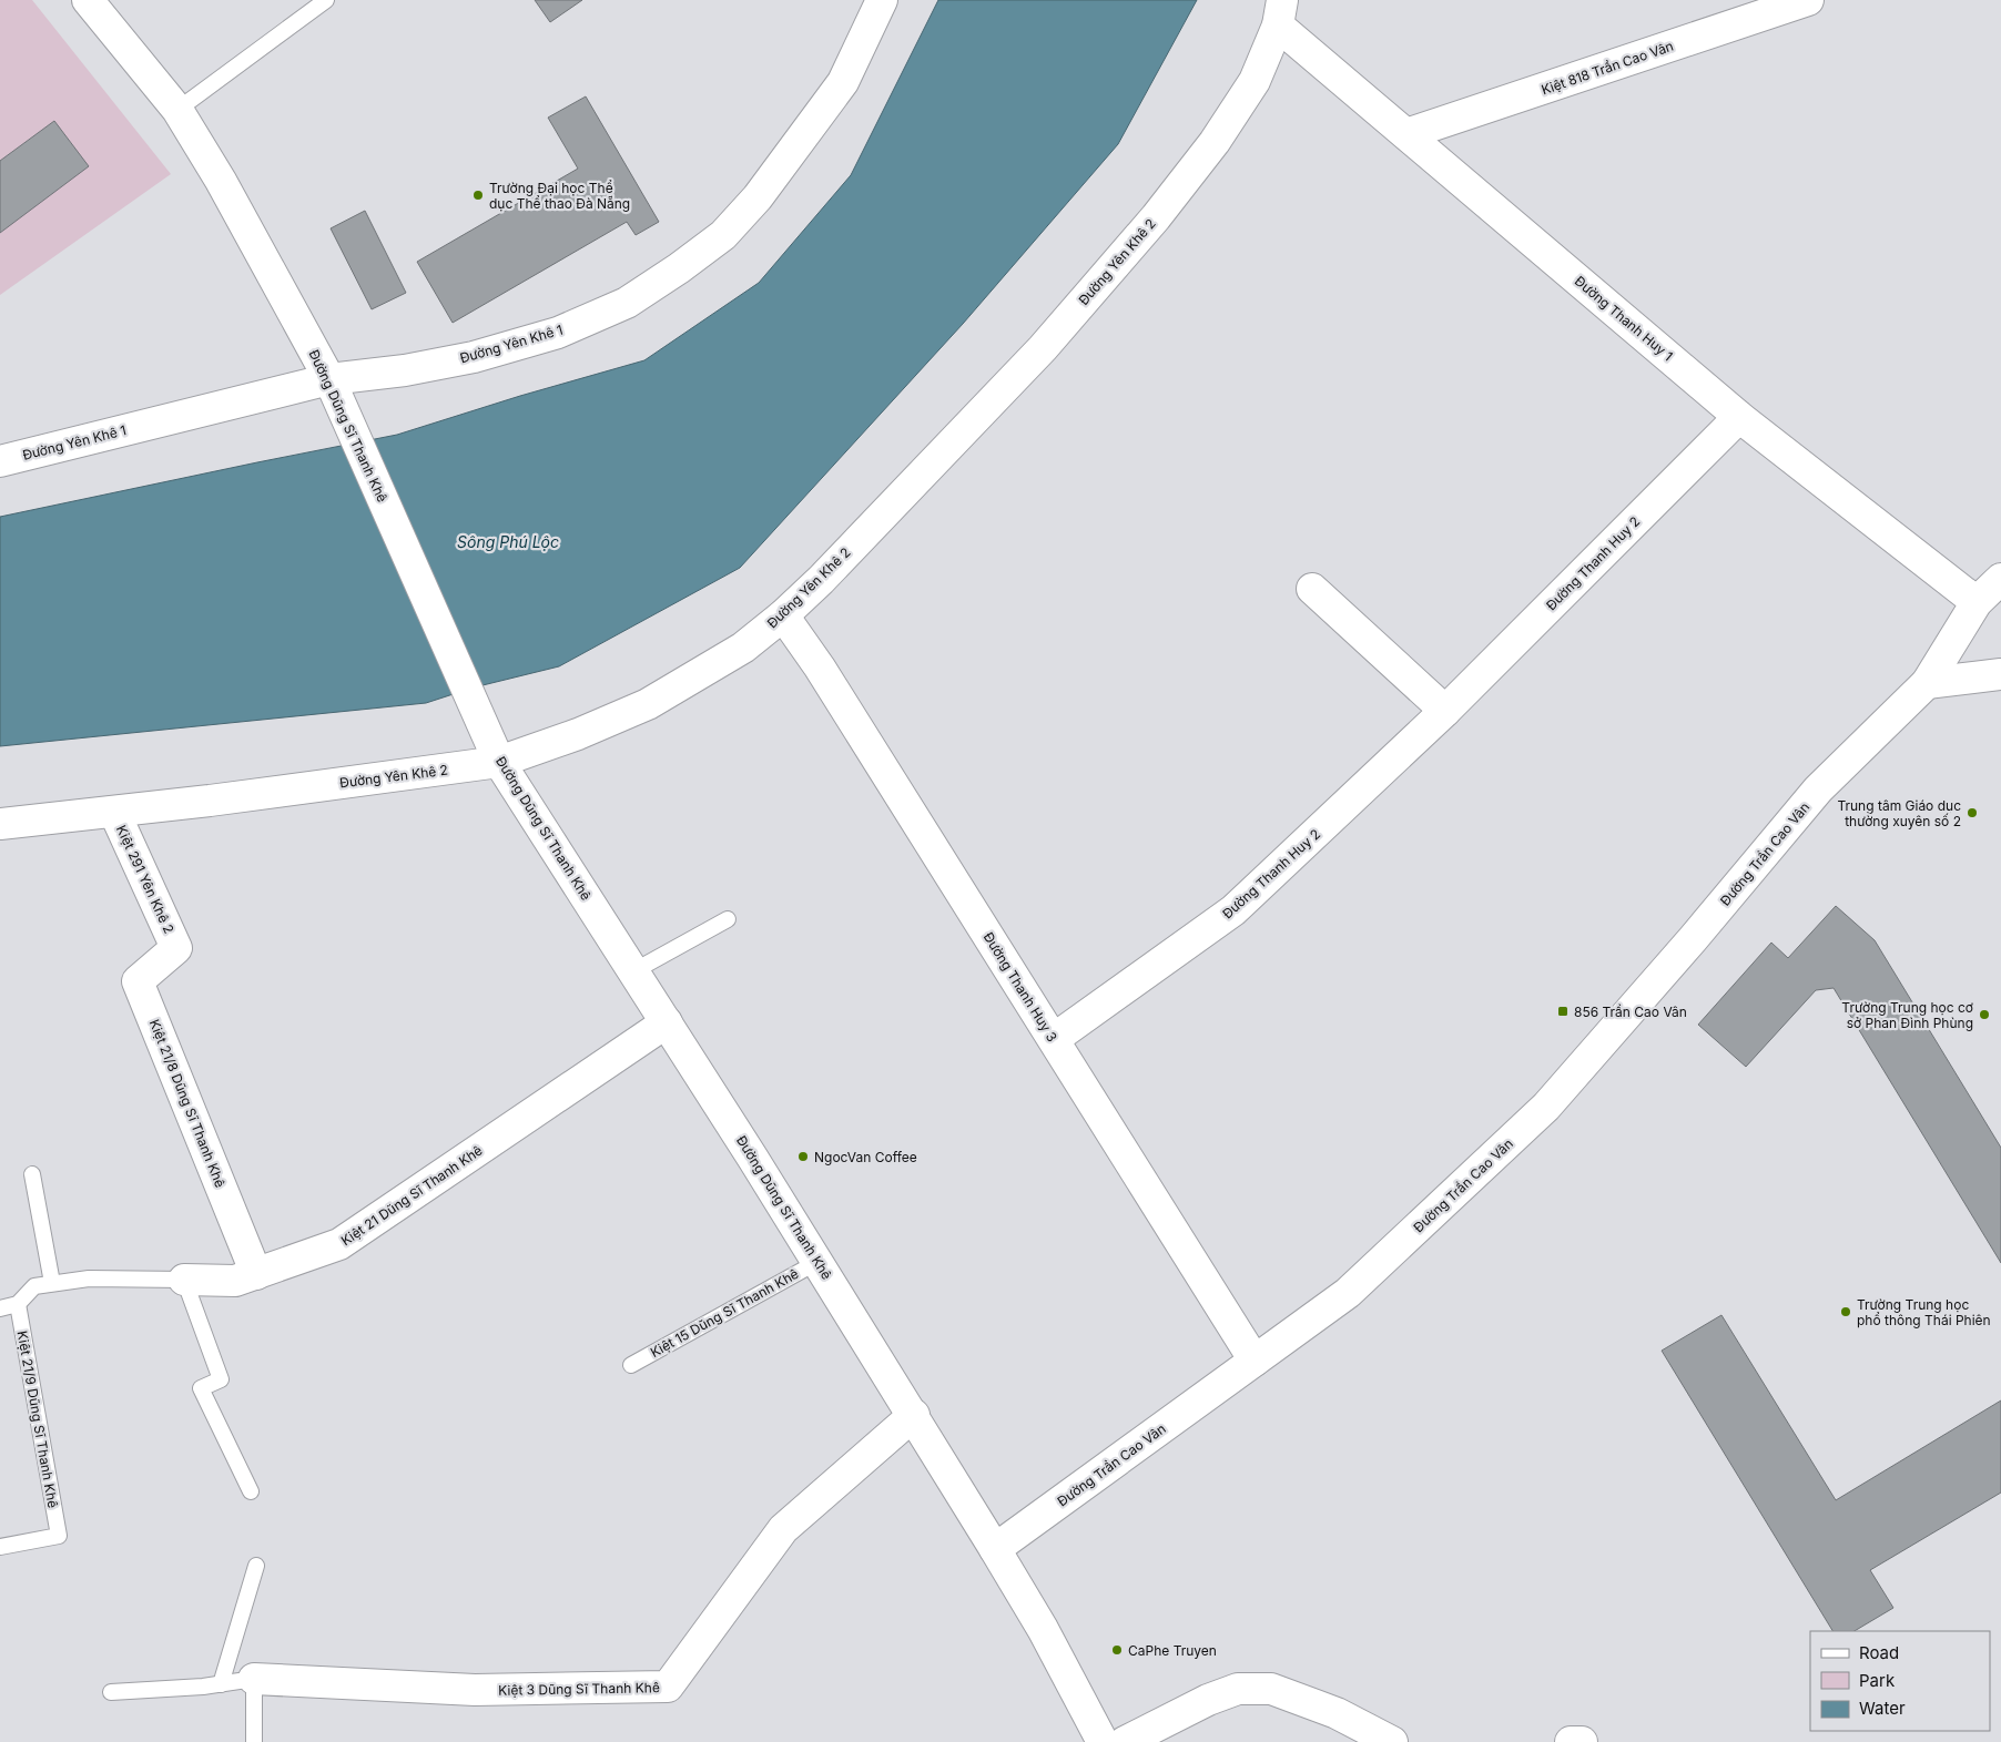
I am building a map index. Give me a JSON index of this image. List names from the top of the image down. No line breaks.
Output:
{"streets":{"street":["Kiệt 818 Trần Cao Vân","Đường Yên Khê 2","Đường Thanh Huy 1","Đường Yên Khê 1","Đường Dũng Sĩ Thanh Khê","Đường Thanh Huy 2","Đường Trần Cao Vân","Kiệt 291 Yên Khê 2","Đường Thanh Huy 3","Kiệt 21/8 Dũng Sĩ Thanh Khê","Kiệt 21 Dũng Sĩ Thanh Khê","Kiệt 3 Dũng Sĩ Thanh Khê"],"lane":["Kiệt 15 Dũng Sĩ Thanh Khê","Kiệt 21/9 Dũng Sĩ Thanh Khê"]},"crossings":[["Kiệt 818 Trần Cao Vân","Đường Thanh Huy 1"],["Đường Yên Khê 2","Đường Thanh Huy 1"],["Đường Yên Khê 2","Đường Dũng Sĩ Thanh Khê"],["Đường Yên Khê 2","Kiệt 291 Yên Khê 2"],["Đường Yên Khê 2","Đường Thanh Huy 3"],["Đường Thanh Huy 1","Đường Thanh Huy 2"],["Đường Thanh Huy 1","Đường Trần Cao Vân"],["Đường Yên Khê 1","Đường Dũng Sĩ Thanh Khê"],["Đường Dũng Sĩ Thanh Khê","Đường Trần Cao Vân"],["Đường Dũng Sĩ Thanh Khê","Kiệt 21 Dũng Sĩ Thanh Khê"],["Đường Dũng Sĩ Thanh Khê","Kiệt 15 Dũng Sĩ Thanh Khê"],["Đường Dũng Sĩ Thanh Khê","Kiệt 3 Dũng Sĩ Thanh Khê"],["Đường Thanh Huy 2","Đường Thanh Huy 3"],["Đường Trần Cao Vân","Đường Thanh Huy 3"],["Kiệt 291 Yên Khê 2","Kiệt 21/8 Dũng Sĩ Thanh Khê"],["Kiệt 21/8 Dũng Sĩ Thanh Khê","Kiệt 21 Dũng Sĩ Thanh Khê"],["Kiệt 21 Dũng Sĩ Thanh Khê","Kiệt 21/9 Dũng Sĩ Thanh Khê"]],"water":["Sông Phú Lộc"],"places":{"other":["Trường Đại học Thể dục Thể thao Đà Nẵng","Trung tâm Giáo dục thường xuyên số 2","Trường Trung học cơ sở Phan Đình Phùng","NgocVan Coffee","Trường Trung học phổ thông Thái Phiên","CaPhe Truyen"],"transit":["856 Trần Cao Vân"]},"legend":["Road","Park","Water"]}
